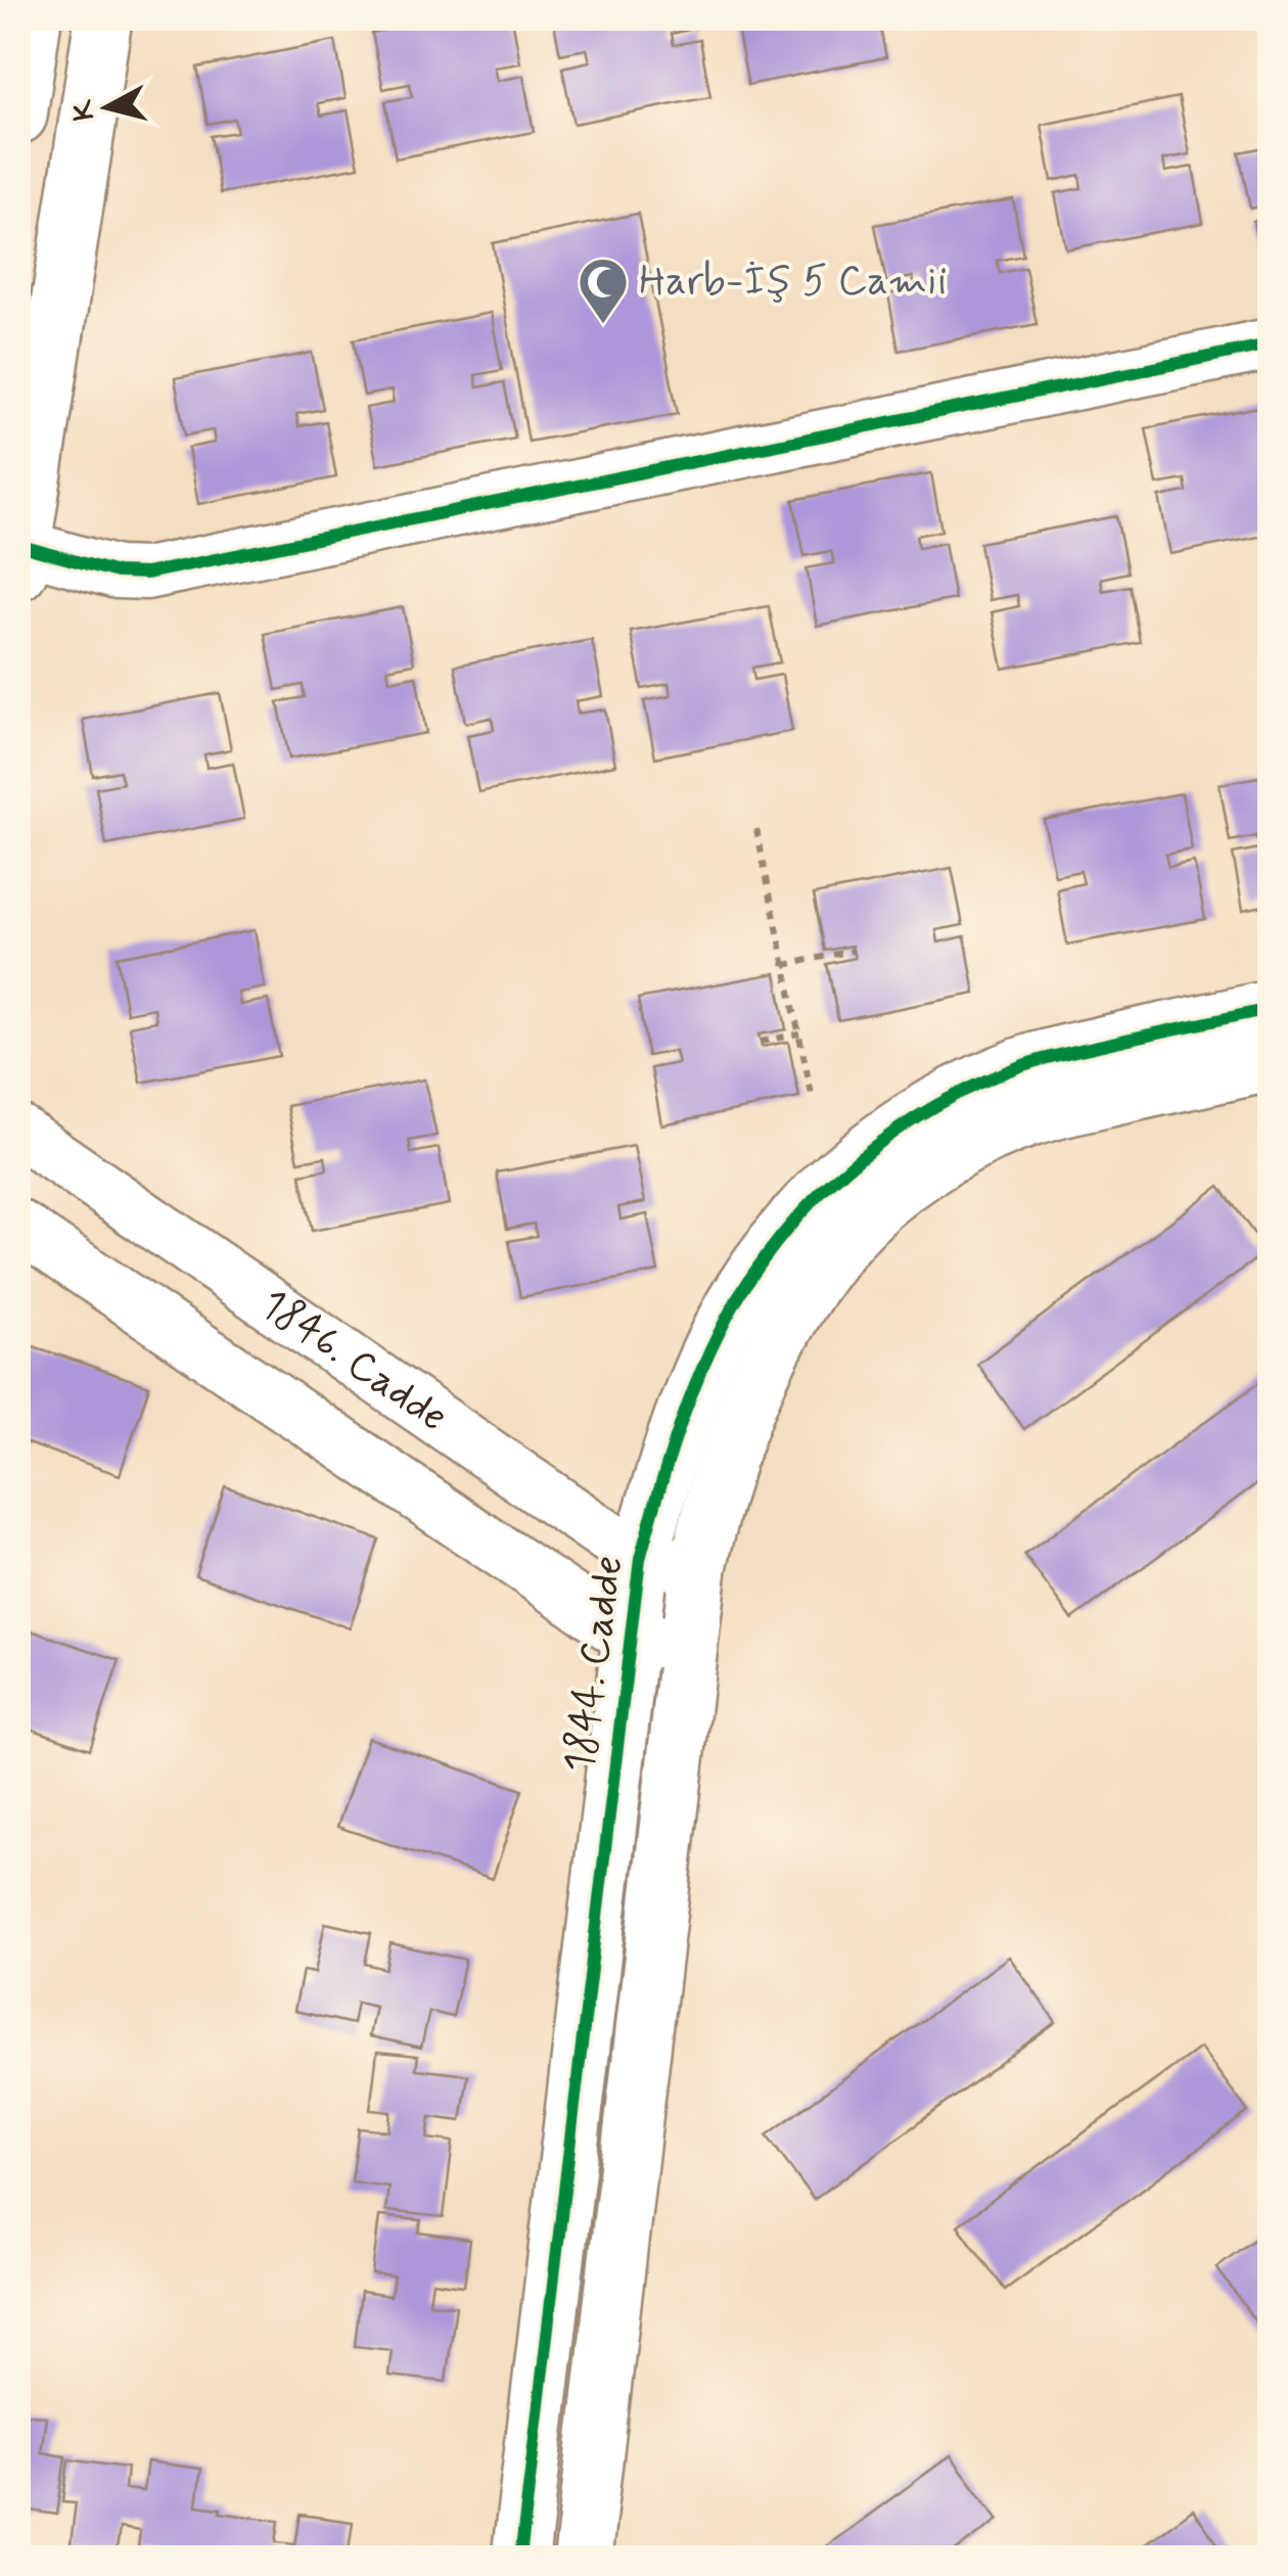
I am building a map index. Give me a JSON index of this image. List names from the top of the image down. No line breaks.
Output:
{"streets":{"street":["1846. Cadde","1844. Cadde"]},"crossings":[["1846. Cadde","1844. Cadde"]],"places":{"mosque":["Harb-İş 5 Camii"]},"north":"left"}
